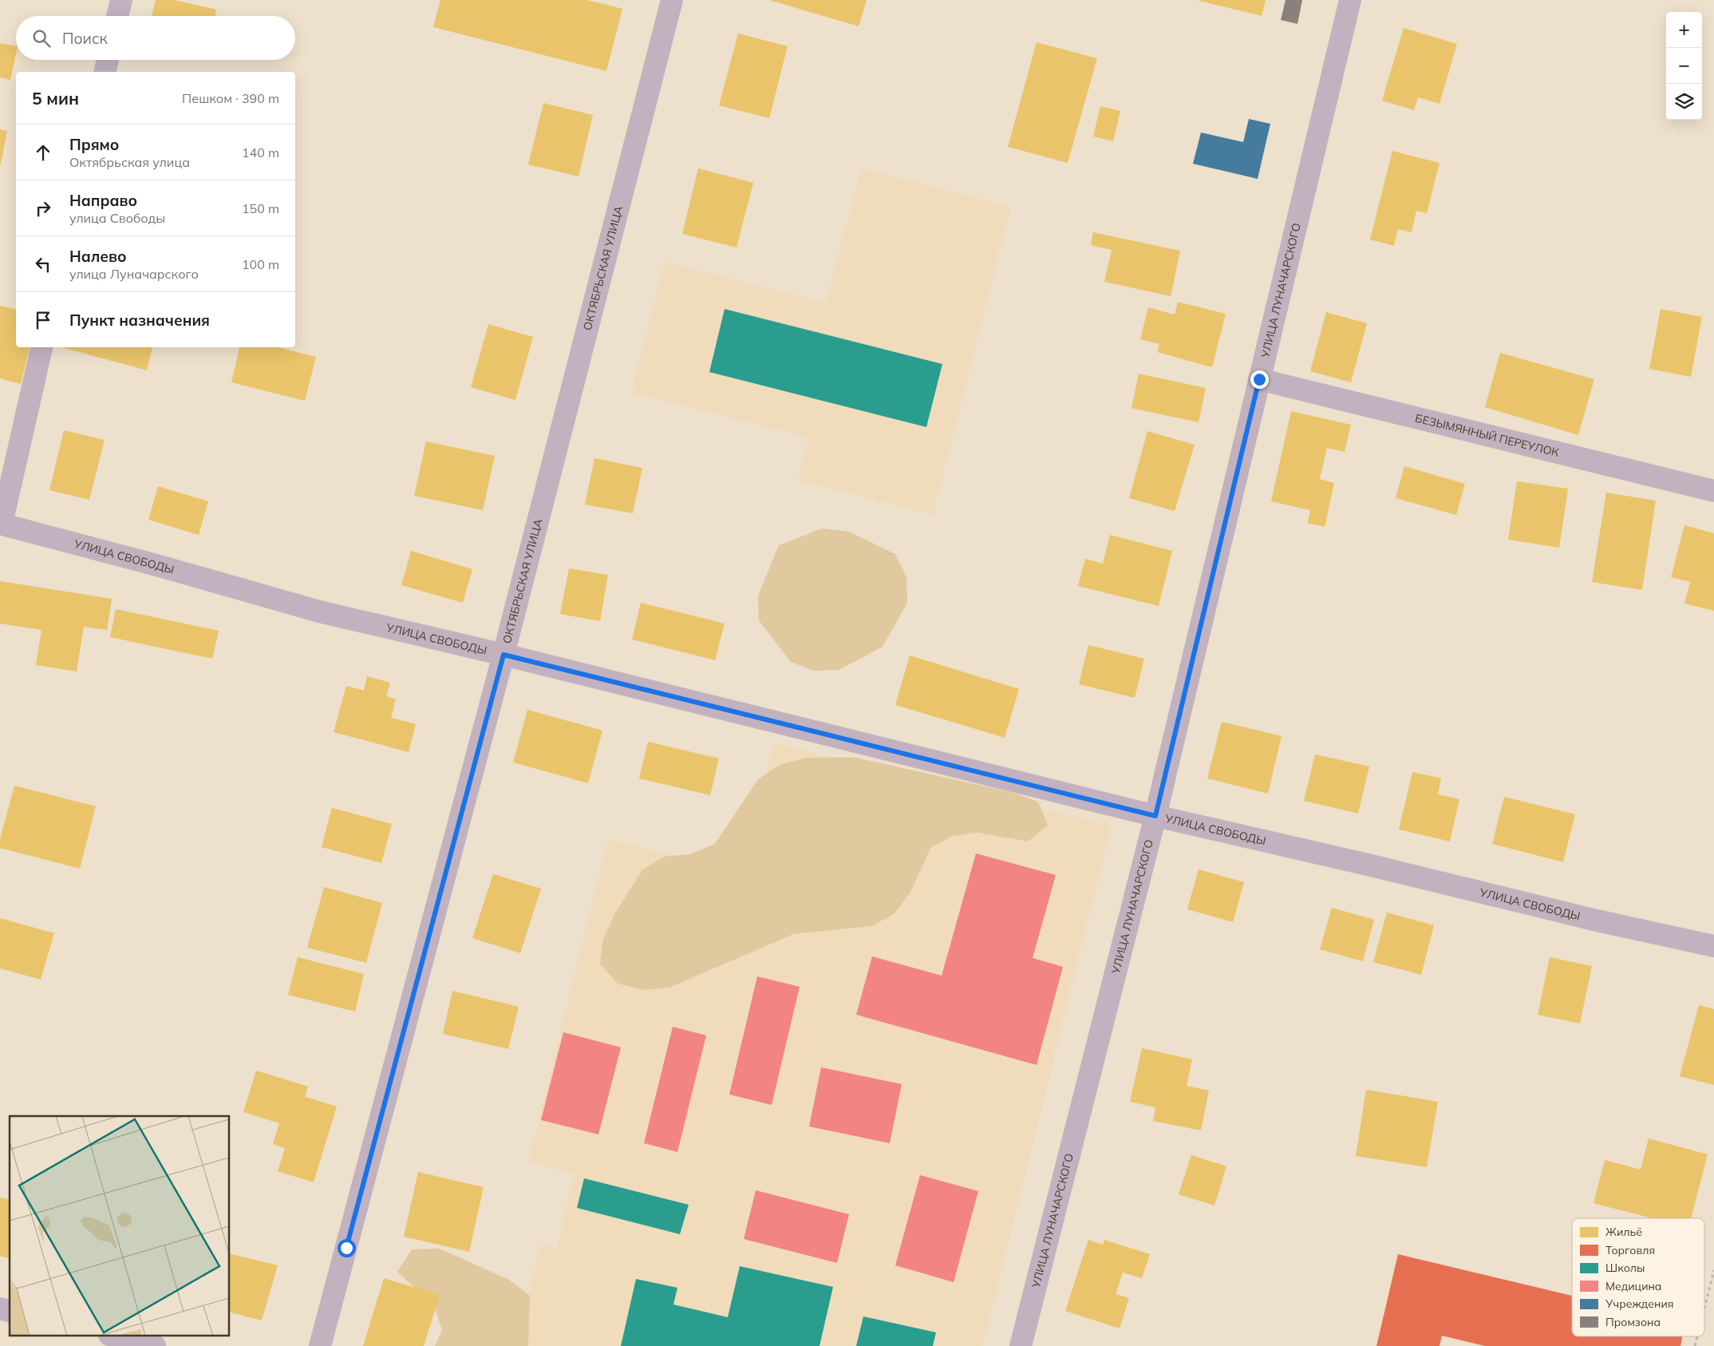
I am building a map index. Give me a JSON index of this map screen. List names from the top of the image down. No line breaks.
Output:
{"streets":{"street":["ОКТЯБРЬСКАЯ УЛИЦА","УЛИЦА ЛУНАЧАРСКОГО","БЕЗЫМЯННЫЙ ПЕРЕУЛОК","УЛИЦА СВОБОДЫ"]},"crossings":[["ОКТЯБРЬСКАЯ УЛИЦА","УЛИЦА СВОБОДЫ"],["УЛИЦА ЛУНАЧАРСКОГО","БЕЗЫМЯННЫЙ ПЕРЕУЛОК"],["УЛИЦА ЛУНАЧАРСКОГО","УЛИЦА СВОБОДЫ"]],"legend":["Жильё","Торговля","Школы","Медицина","Учреждения","Промзона"],"page":{"map_buttons":["+","−"],"search":"Поиск","heading":["5 мин","Пешком · 390 m"],"list":[["Прямо","Октябрьская улица","140 m"],["Направо","улица Свободы","150 m"],["Налево","улица Луначарского","100 m"],"Пункт назначения"]}}
